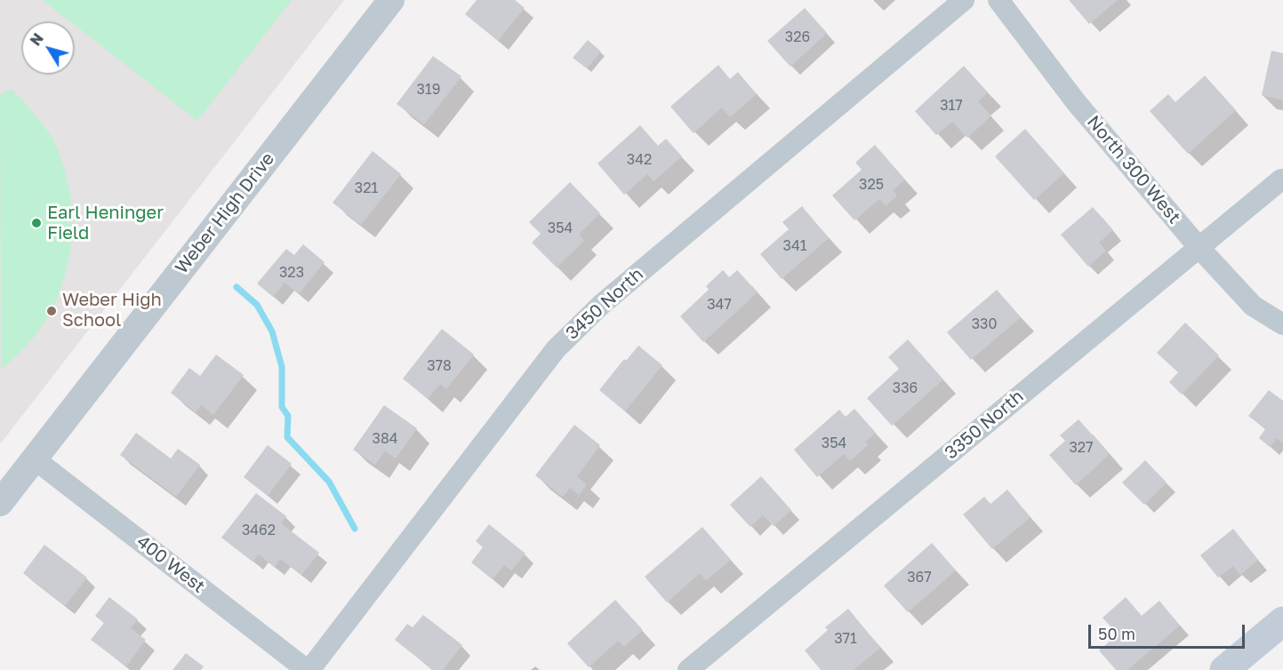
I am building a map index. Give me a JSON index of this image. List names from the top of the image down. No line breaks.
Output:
{"streets":{"street":["North 300 West","Weber High Drive","3450 North","3350 North","400 West"]},"crossings":[["North 300 West","3350 North"],["Weber High Drive","400 West"],["3450 North","400 West"]],"places":["Earl Heninger Field","Weber High School"],"house_numbers":["326","319","317","342","325","321","354","341","323","347","330","378","336","384","354","327","3462","367","371"],"scale_bar":"50 m","north":"top left"}
